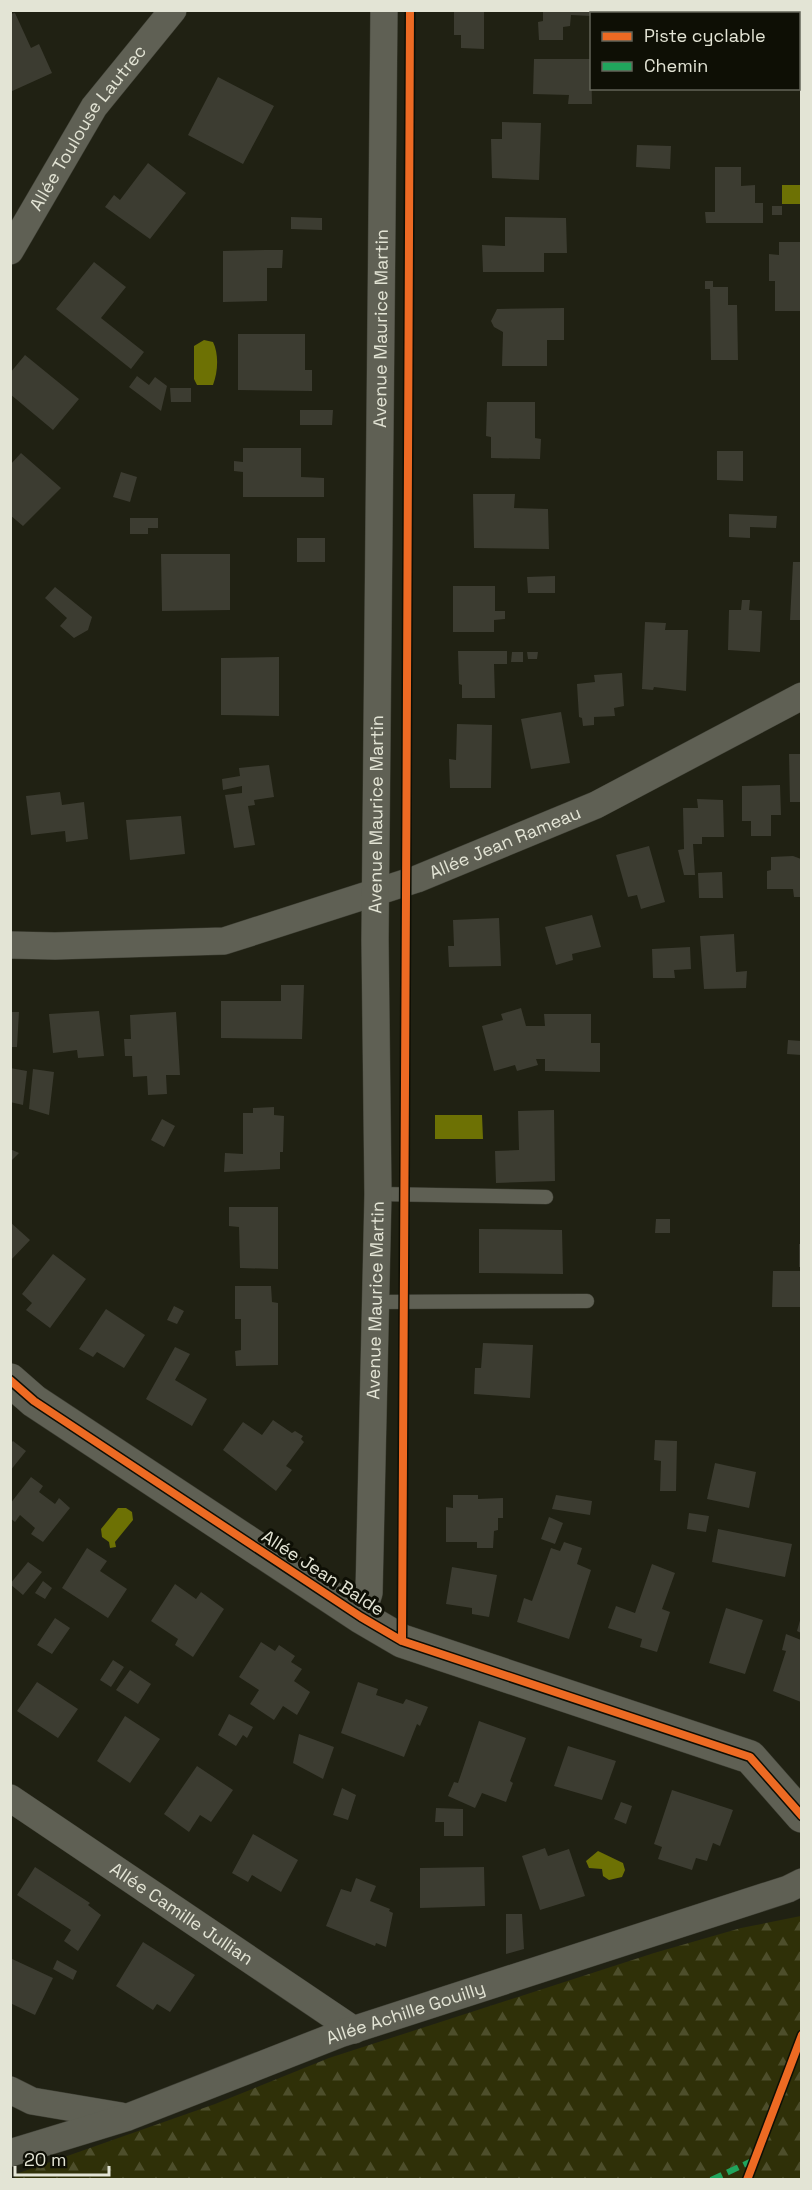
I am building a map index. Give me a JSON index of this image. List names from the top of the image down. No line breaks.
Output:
{"streets":{"street":["Allée Toulouse Lautrec","Avenue Maurice Martin","Allée Jean Rameau","Allée Jean Balde","Allée Camille Jullian","Allée Achille Gouilly"]},"crossings":[["Avenue Maurice Martin","Allée Jean Rameau"],["Avenue Maurice Martin","Allée Jean Balde"],["Allée Camille Jullian","Allée Achille Gouilly"]],"legend":["Piste cyclable","Chemin"],"scale_bar":"20 m"}
